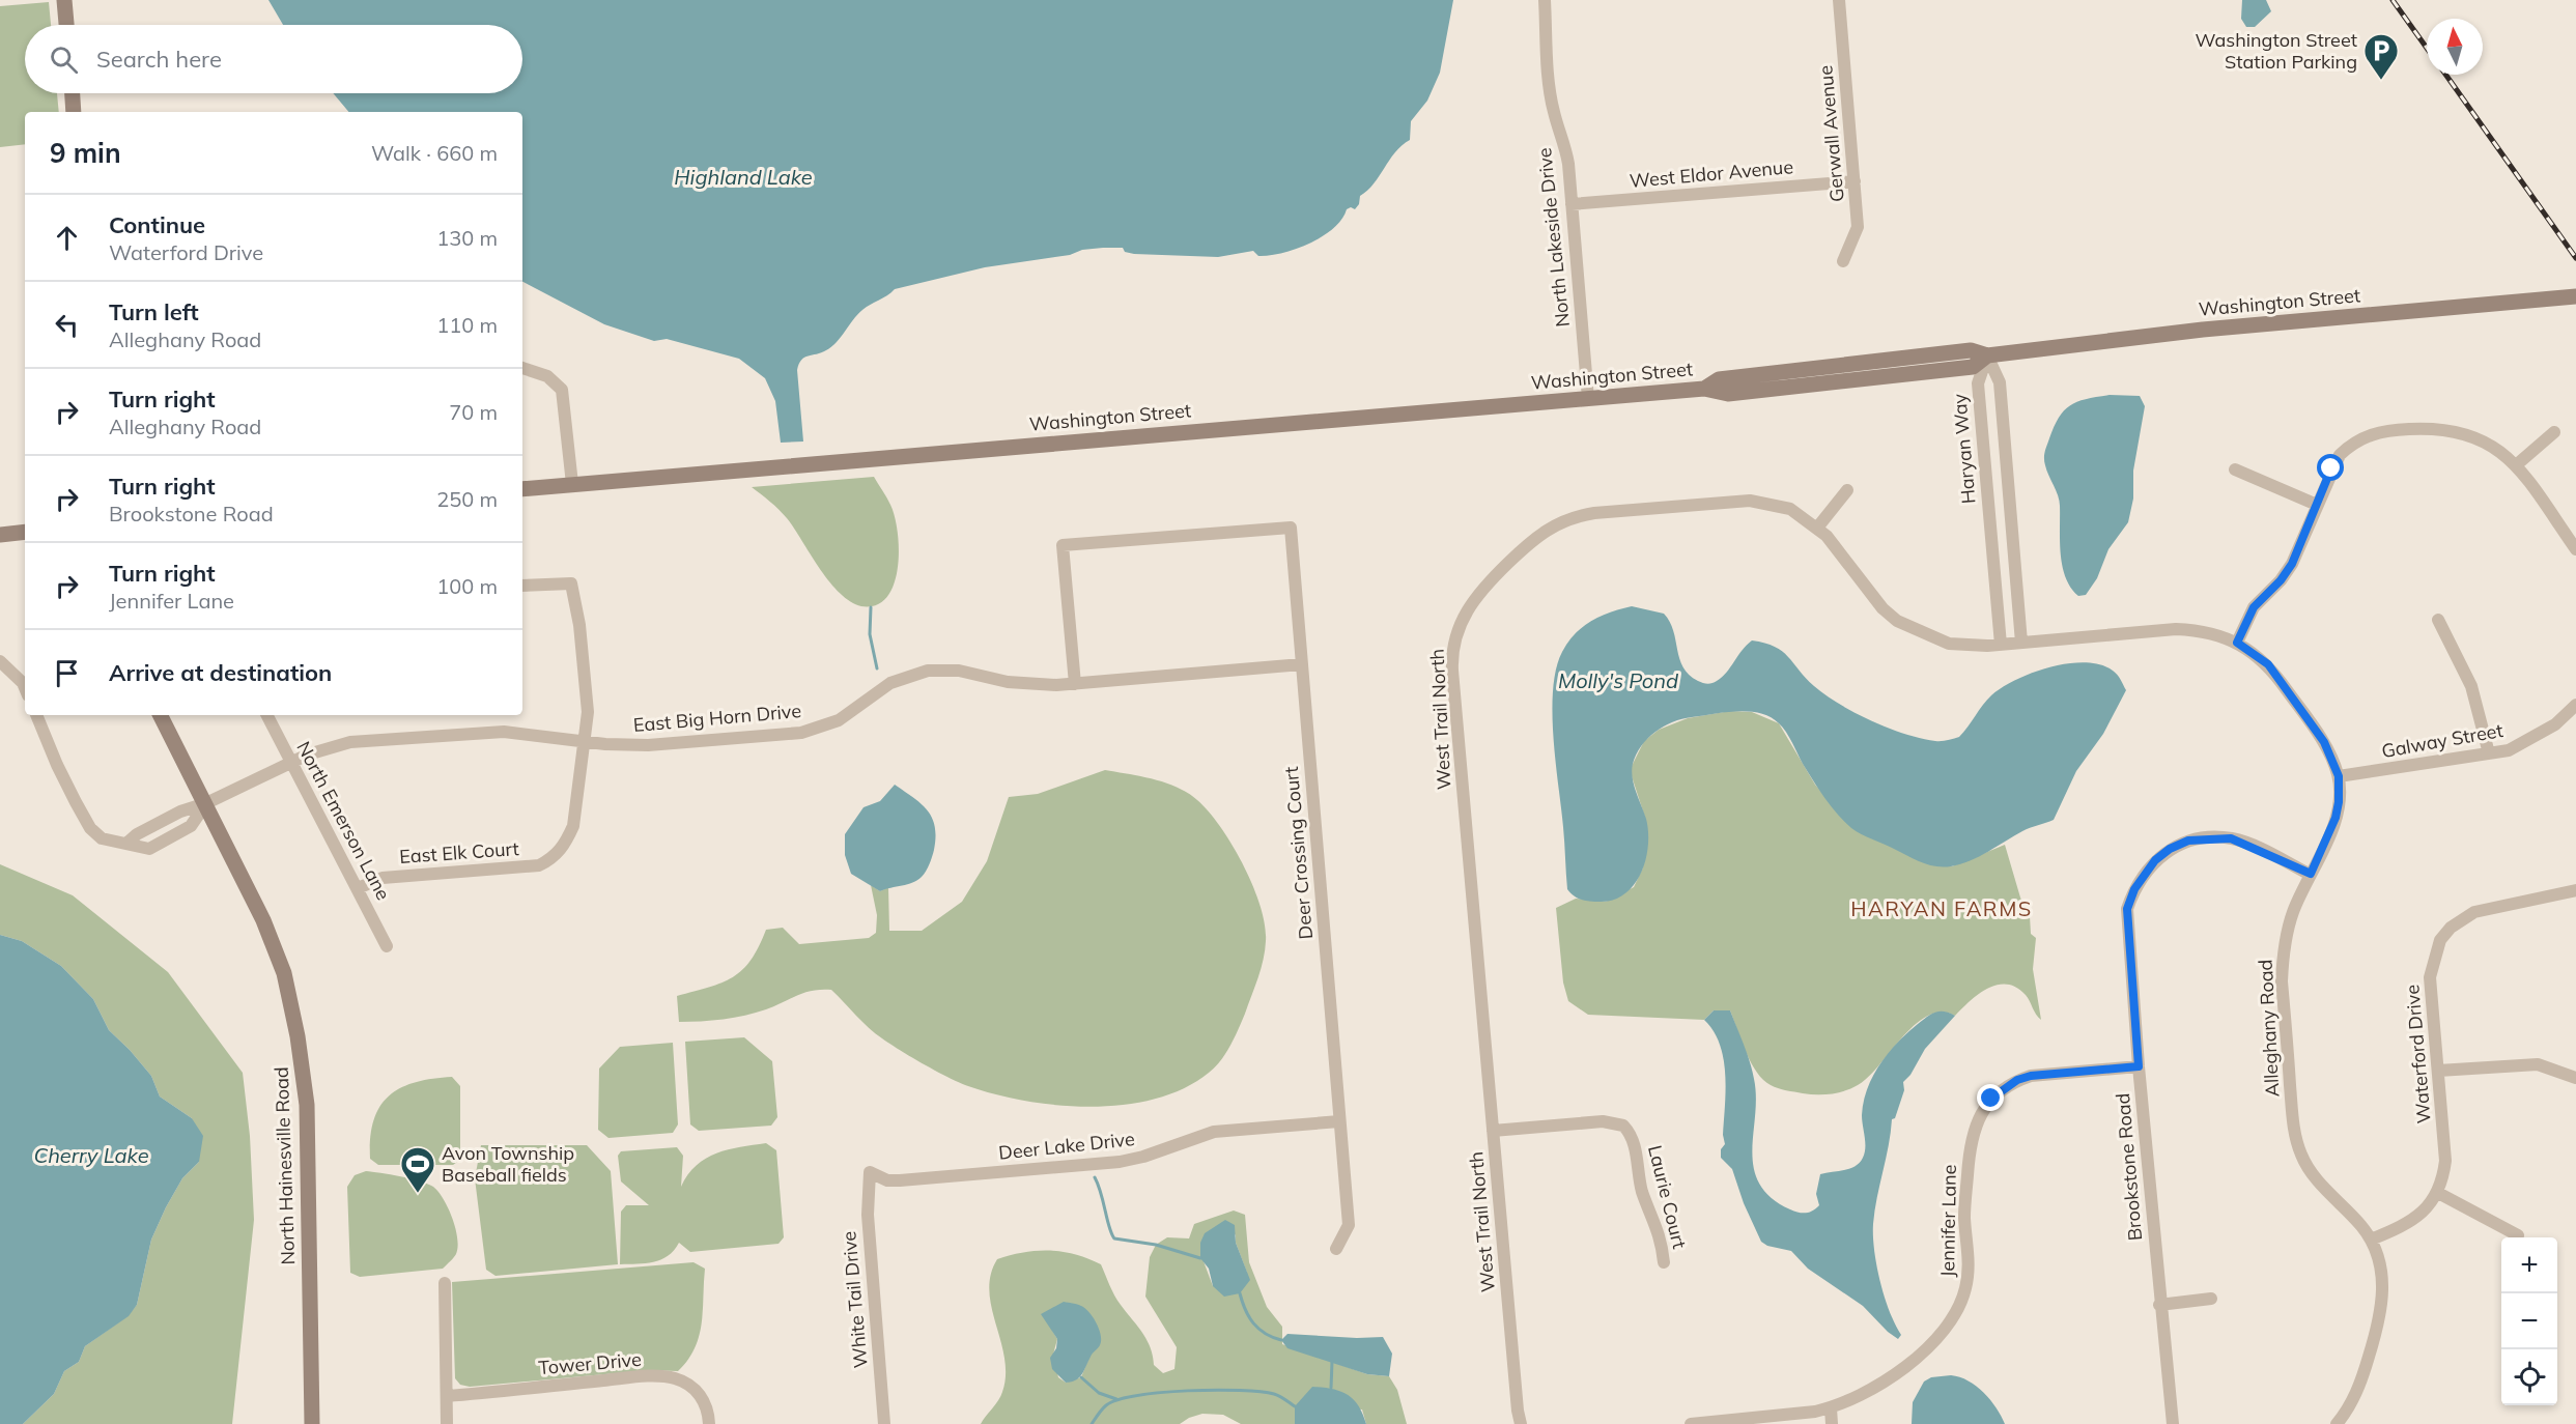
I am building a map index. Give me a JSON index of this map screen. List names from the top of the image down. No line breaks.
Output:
{"streets":{"main road":["Washington Street","North Hainesville Road"],"street":["Gerwall Avenue","West Eldor Avenue","North Lakeside Drive","Haryan Way","East Big Horn Drive","West Trail North","Galway Street","North Emerson Lane","East Elk Court","Deer Crossing Court","Alleghany Road","Waterford Drive","Deer Lake Drive","Brookstone Road","Laurie Court","Jennifer Lane","White Tail Drive","Tower Drive"]},"crossings":[["Gerwall Avenue","West Eldor Avenue"],["West Eldor Avenue","North Lakeside Drive"],["North Lakeside Drive","Washington Street"],["Washington Street","Haryan Way"],["Haryan Way","West Trail North"],["Haryan Way","Alleghany Road"],["East Big Horn Drive","North Emerson Lane"],["East Big Horn Drive","East Elk Court"],["East Big Horn Drive","Deer Crossing Court"],["East Big Horn Drive","North Hainesville Road"],["West Trail North","Alleghany Road"],["West Trail North","Laurie Court"],["Galway Street","Alleghany Road"],["North Emerson Lane","East Elk Court"],["Deer Crossing Court","Deer Lake Drive"],["Alleghany Road","Waterford Drive"],["Alleghany Road","Brookstone Road"],["Deer Lake Drive","White Tail Drive"],["Brookstone Road","Jennifer Lane"]],"districts":["HARYAN FARMS"],"water":["Highland Lake","Molly's Pond","Cherry Lake"],"places":{"parking":["Washington Street Station Parking"],"sports":["Avon Township Baseball fields"]},"north":"top","page":{"search":"Search here","heading":["9 min","Walk · 660 m"],"list":[["Continue","Waterford Drive","130 m"],["Turn left","Alleghany Road","110 m"],["Turn right","Alleghany Road","70 m"],["Turn right","Brookstone Road","250 m"],["Turn right","Jennifer Lane","100 m"],"Arrive at destination"],"map_buttons":["+","−"]}}
